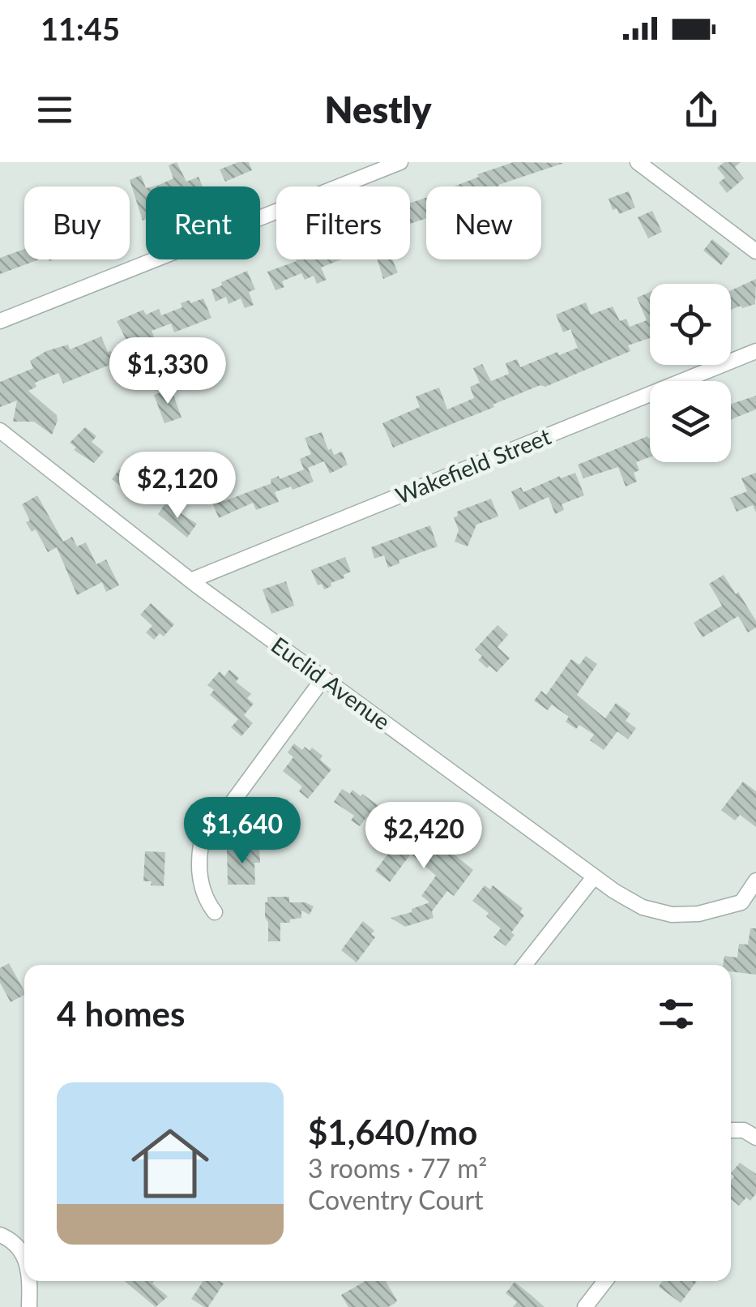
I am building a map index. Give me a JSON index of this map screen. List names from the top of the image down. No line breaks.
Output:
{"streets":{"street":["Wakefield Street","Euclid Avenue"]},"crossings":[["Wakefield Street","Euclid Avenue"]],"page":{"status":"11:45","header":"Nestly","chip":["Buy","Rent","Filters","New"],"price":["$1,330","$2,120","$1,640","$2,420"],"heading":"4 homes","list":[{"name":"$1,640/mo","note":"3 rooms · 77 m² · Coventry Court"}]}}
